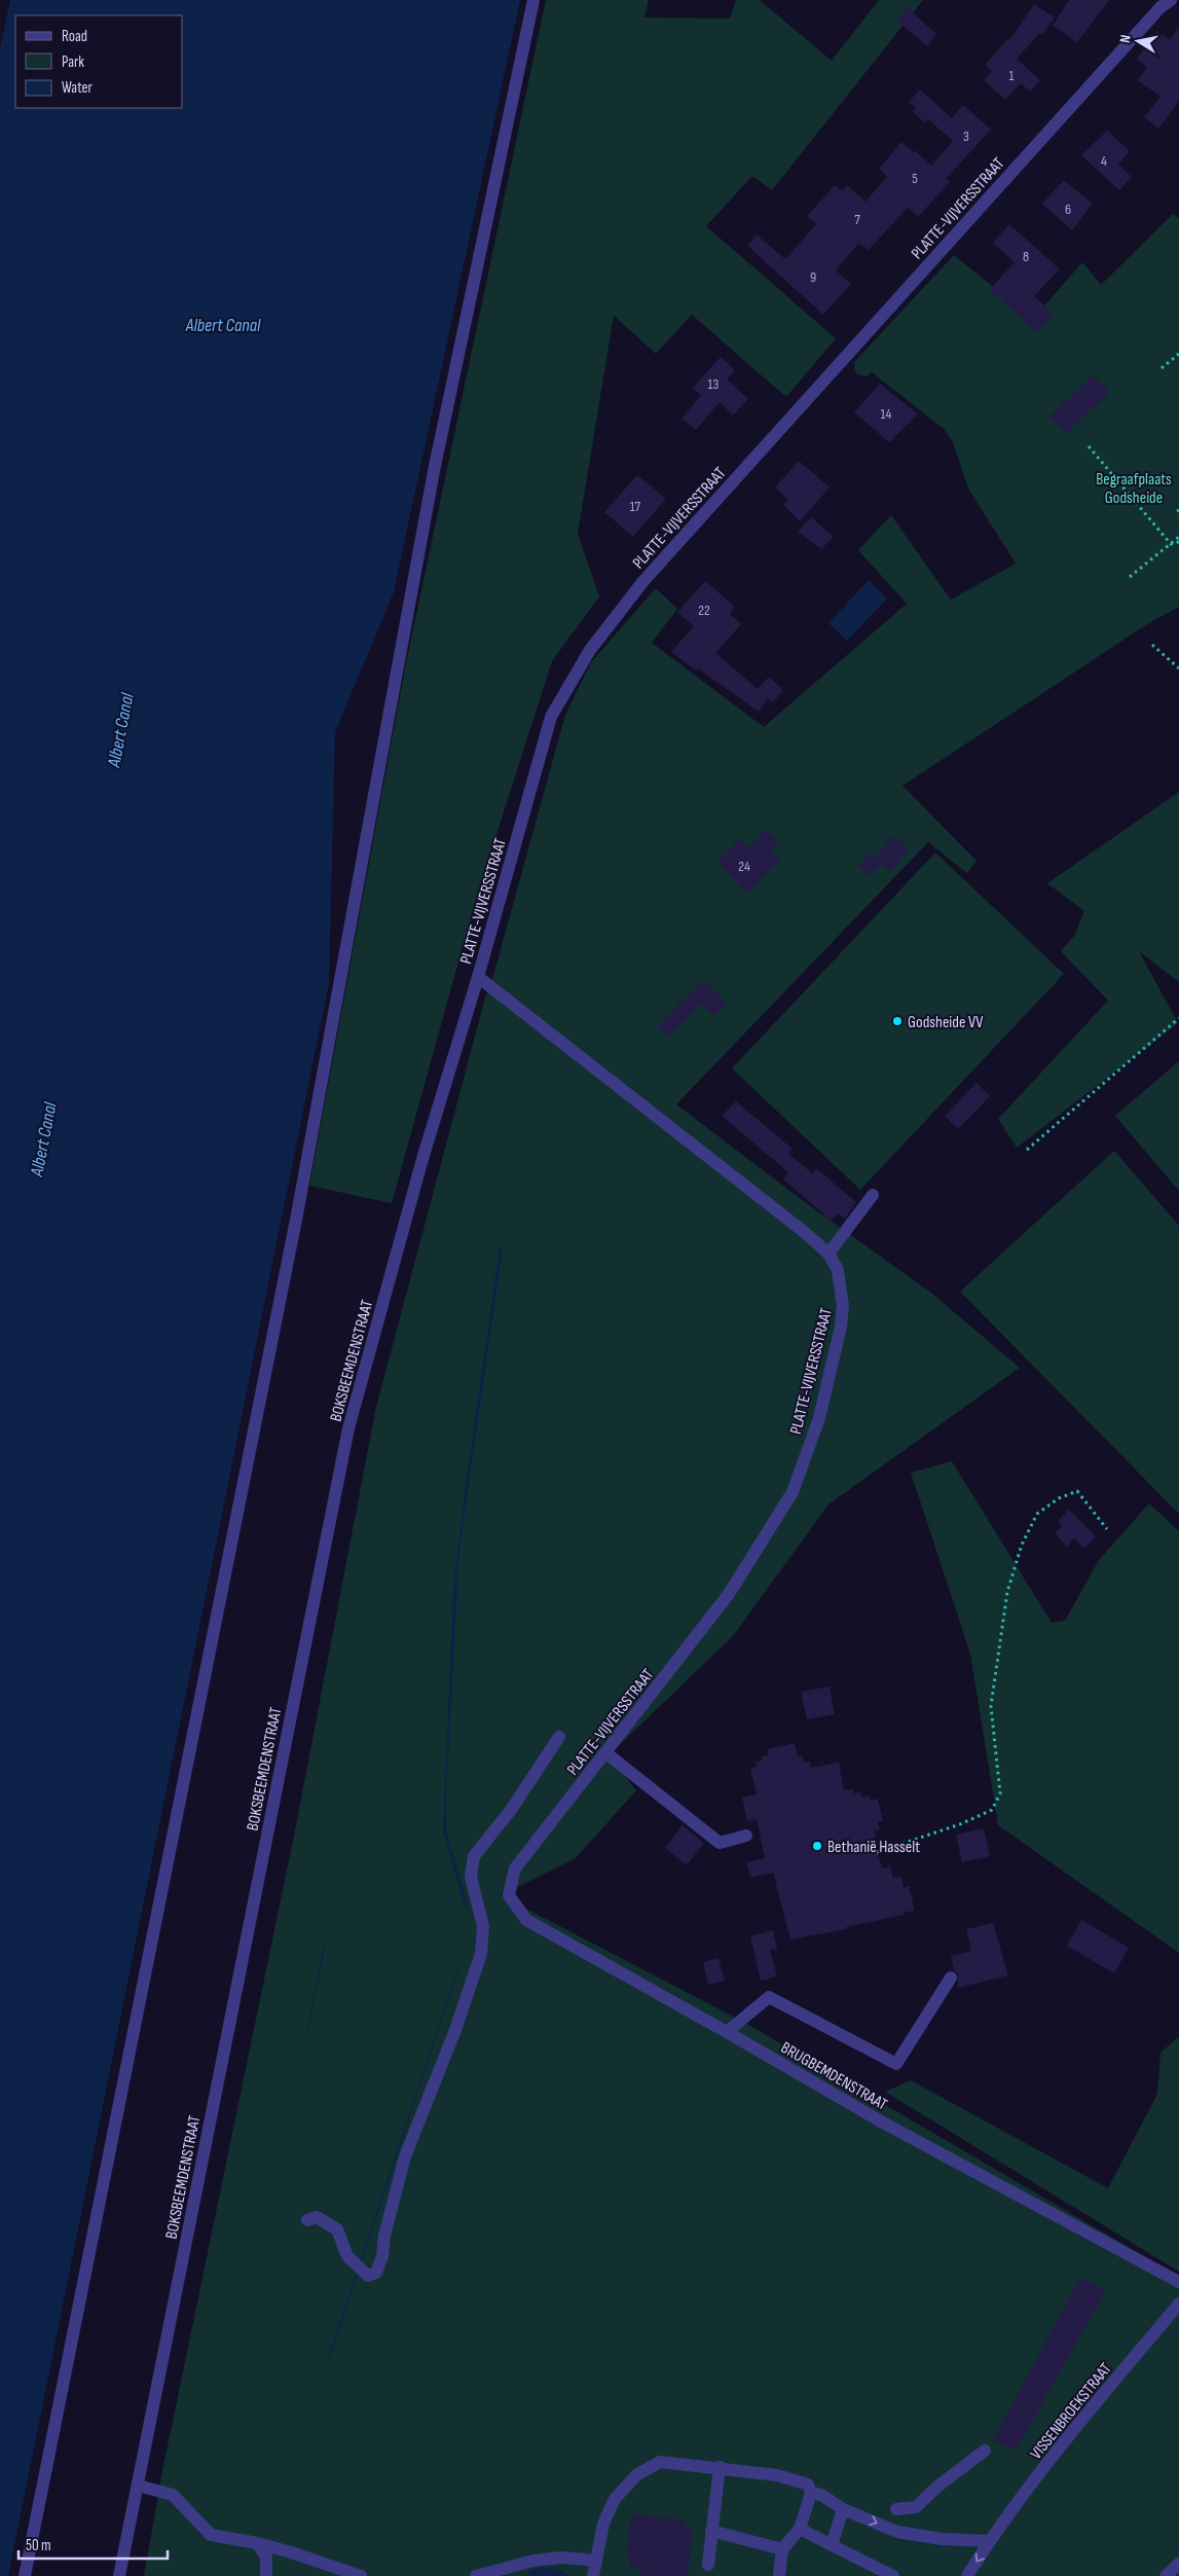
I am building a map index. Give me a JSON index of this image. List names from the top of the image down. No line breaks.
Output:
{"streets":{"street":["PLATTE-VIJVERSSTRAAT","BOKSBEEMDENSTRAAT","BRUGBEMDENSTRAAT","VISSENBROEKSTRAAT"]},"crossings":[["PLATTE-VIJVERSSTRAAT","BOKSBEEMDENSTRAAT"],["PLATTE-VIJVERSSTRAAT","BRUGBEMDENSTRAAT"]],"water":["Albert Canal"],"parks":["Begraafplaats Godsheide"],"places":["Godsheide VV","Bethanië Hasselt"],"house_numbers":["1","3","4","5","6","7","8","9","13","14","17","22","24"],"legend":["Road","Park","Water"],"scale_bar":"50 m","north":"left"}
